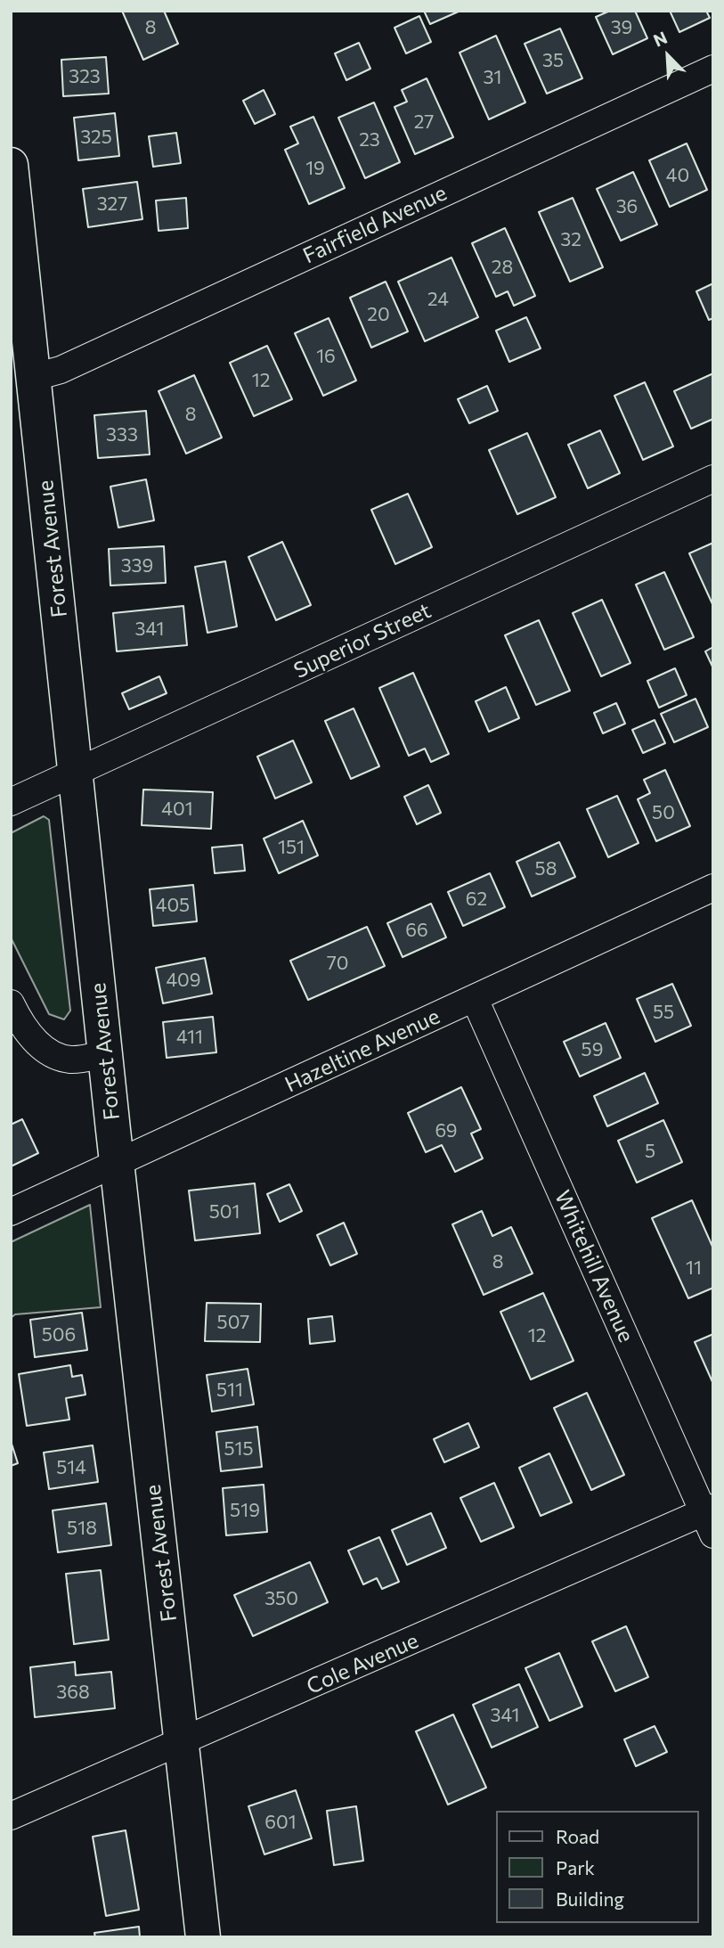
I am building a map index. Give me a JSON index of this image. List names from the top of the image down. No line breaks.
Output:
{"streets":{"main road":["Forest Avenue"],"street":["Fairfield Avenue","Superior Street","Hazeltine Avenue","Whitehill Avenue","Cole Avenue"]},"crossings":[["Fairfield Avenue","Forest Avenue"],["Forest Avenue","Superior Street"],["Forest Avenue","Hazeltine Avenue"],["Forest Avenue","Cole Avenue"],["Hazeltine Avenue","Whitehill Avenue"],["Whitehill Avenue","Cole Avenue"]],"house_numbers":["8","39","35","323","31","27","325","23","19","40","327","36","32","28","24","20","16","12","8","333","339","341","401","50","151","58","62","405","66","70","409","55","411","59","69","5","501","8","11","507","506","12","511","515","514","519","518","350","368","341","601"],"legend":["Road","Park","Building"],"north":"top left"}
